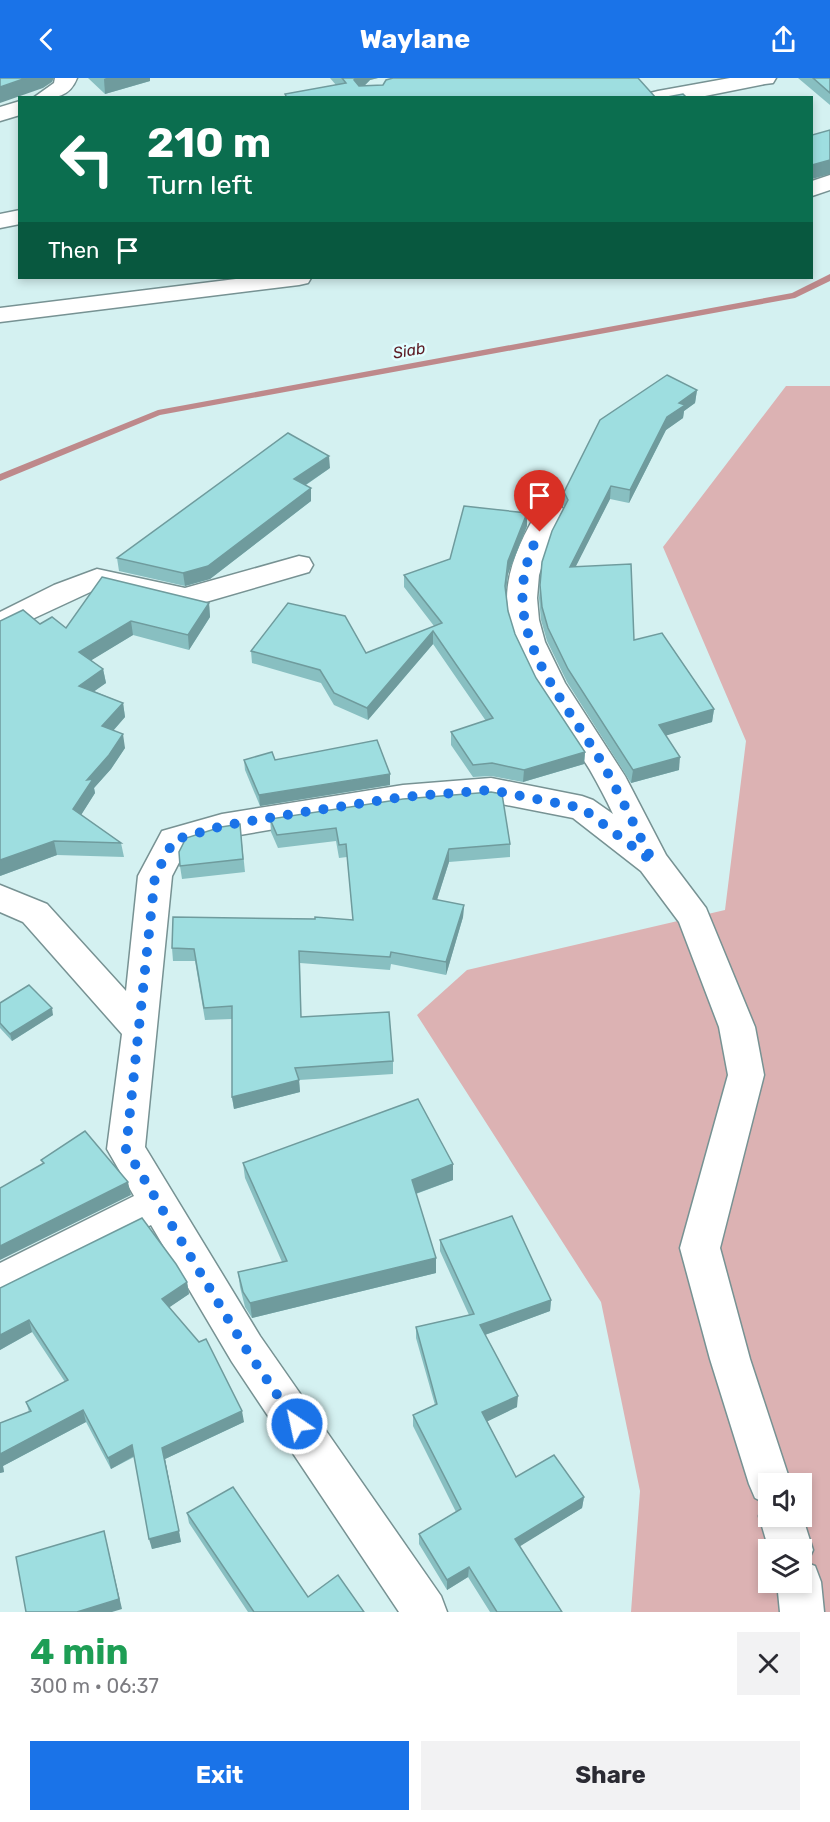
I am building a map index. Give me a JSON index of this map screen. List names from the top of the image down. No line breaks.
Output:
{"water":["Siab"],"page":{"header":"Waylane","turn":["210 m","Turn left"],"then":"Then","heading":["4 min","300 m · 06:37"],"buttons":["Exit","Share"]}}
